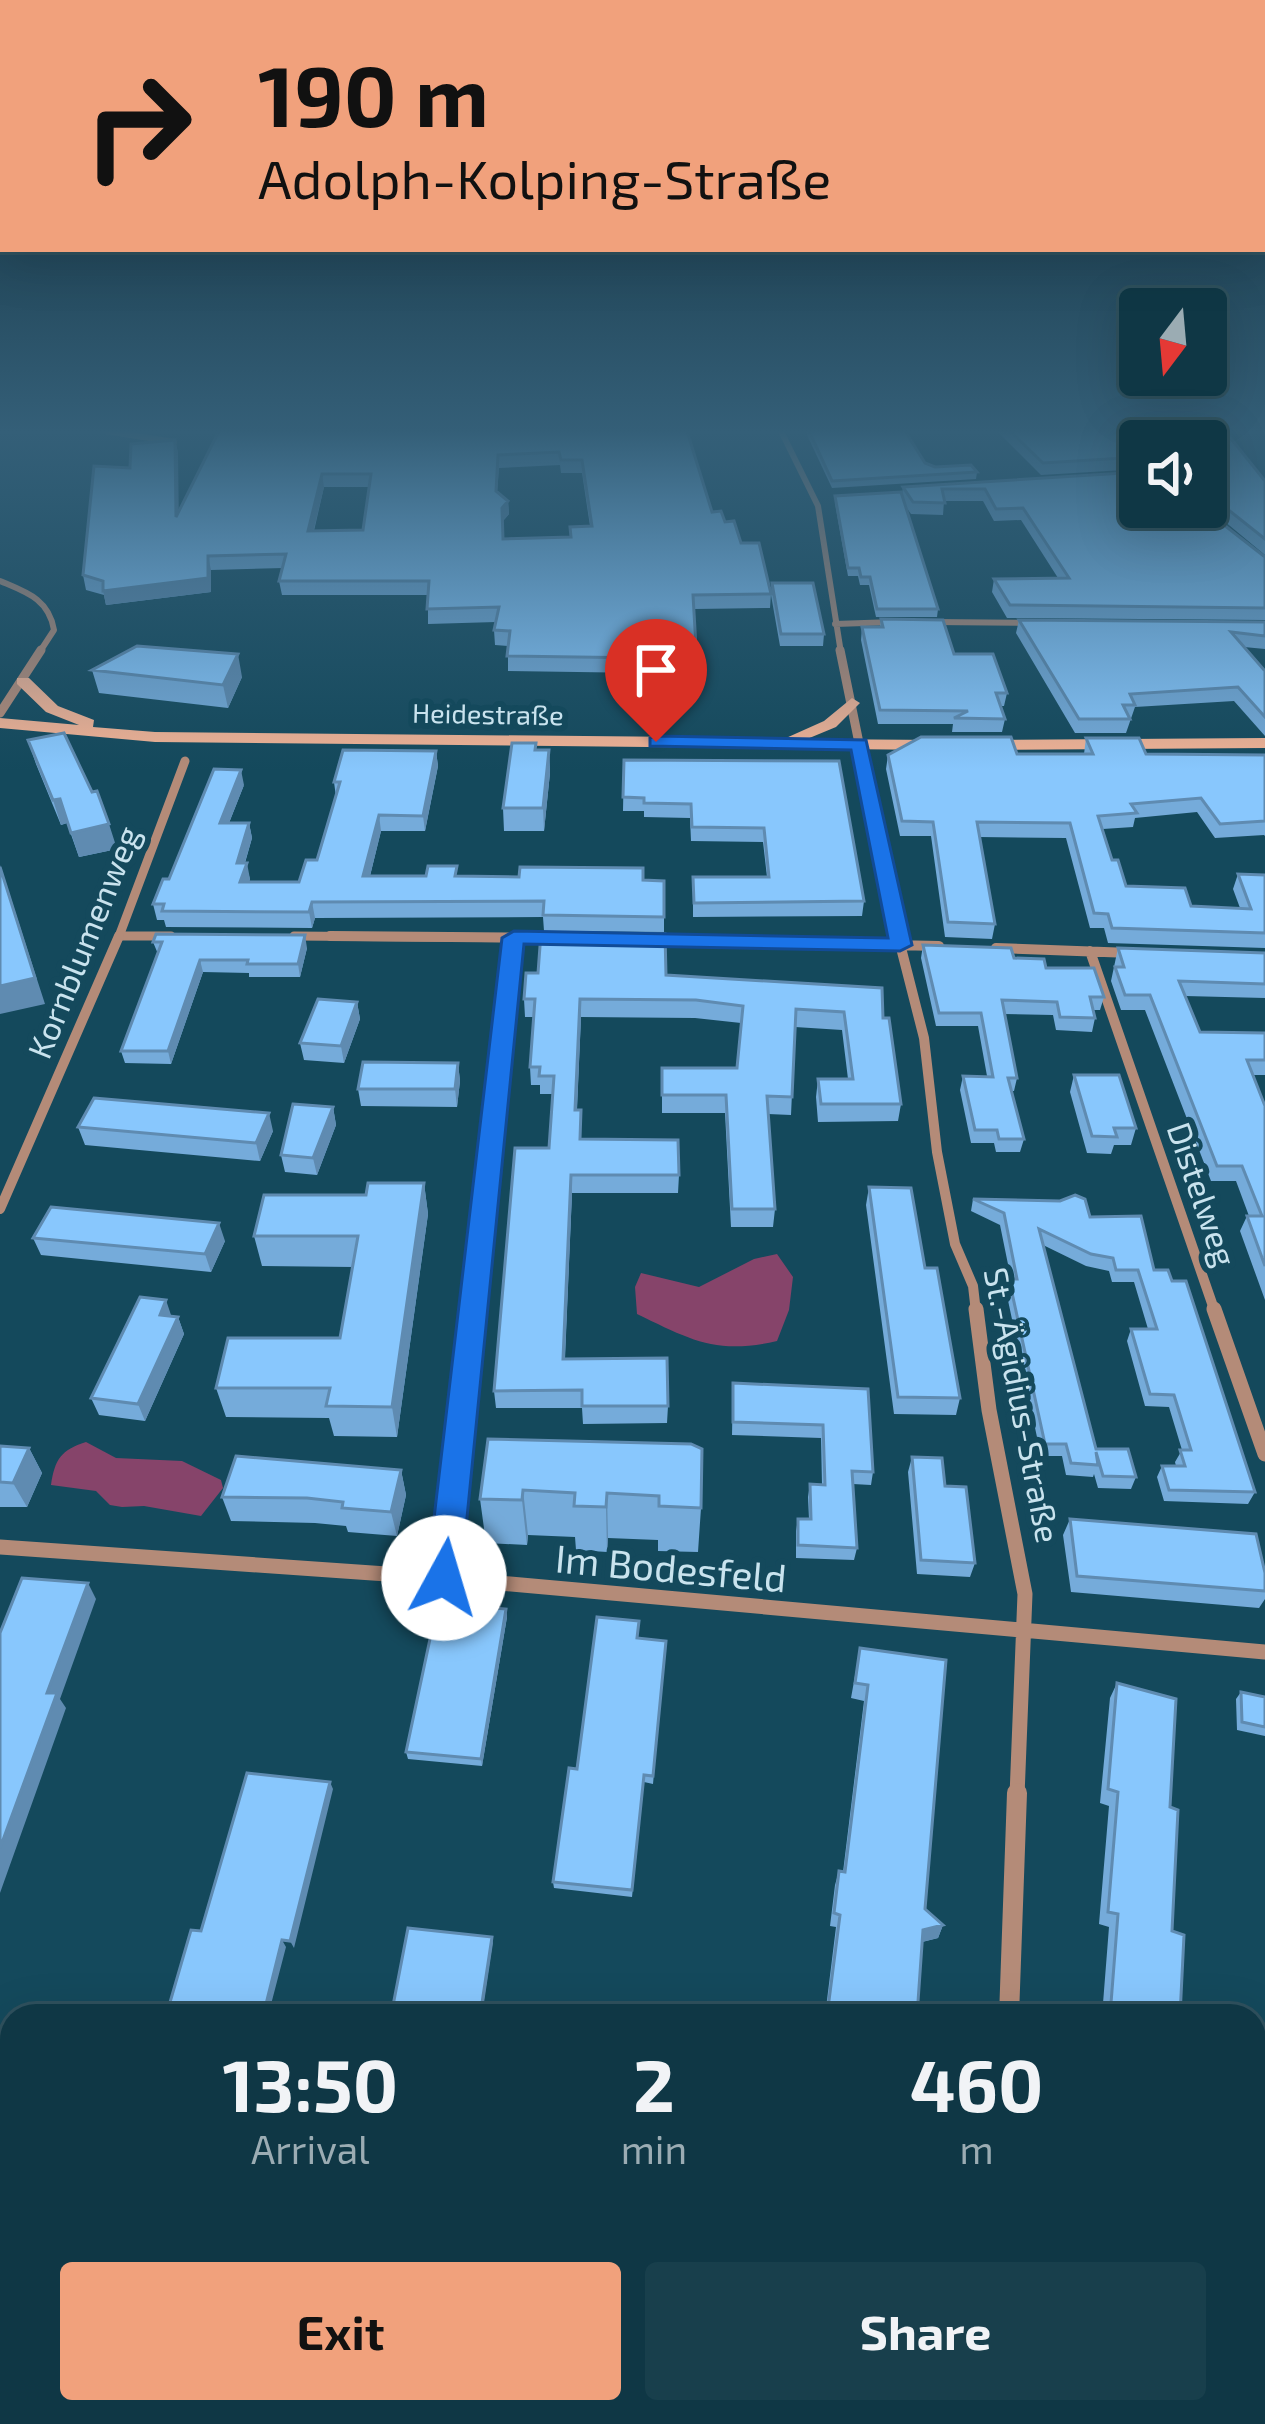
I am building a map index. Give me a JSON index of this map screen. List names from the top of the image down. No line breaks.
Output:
{"streets":{"main road":["Heidestraße"],"street":["Kornblumenweg","Distelweg","St.-Ägidius-Straße","Im Bodesfeld"]},"crossings":[["Heidestraße","St.-Ägidius-Straße"],["St.-Ägidius-Straße","Im Bodesfeld"]],"north":"bottom","page":{"turn":["190 m","Adolph-Kolping-Straße"],"eta":["13:50","Arrival","2","min","460","m"],"buttons":["Exit","Share"]}}
